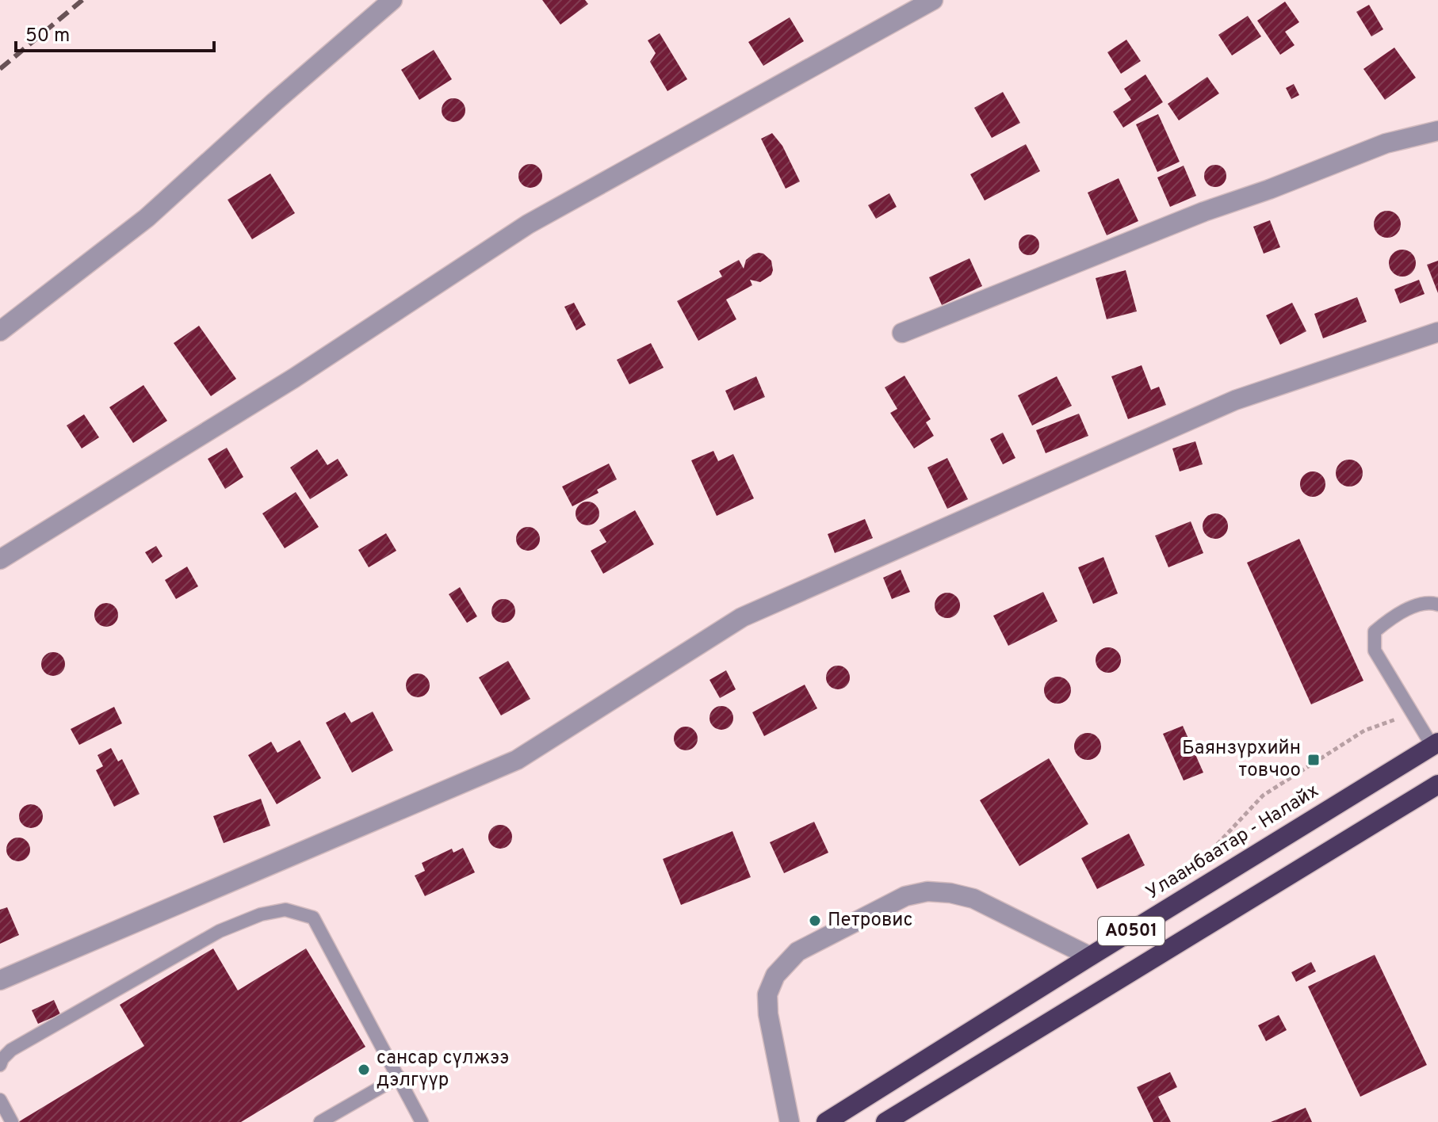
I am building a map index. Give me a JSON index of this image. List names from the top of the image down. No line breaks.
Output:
{"streets":{"highway":["Улаанбаатар - Налайх","A0501"]},"places":{"transit":["Баянзүрхийн товчоо"],"other":["Петровис","сансар сүлжээ дэлгүүр"]},"scale_bar":"50 m"}
